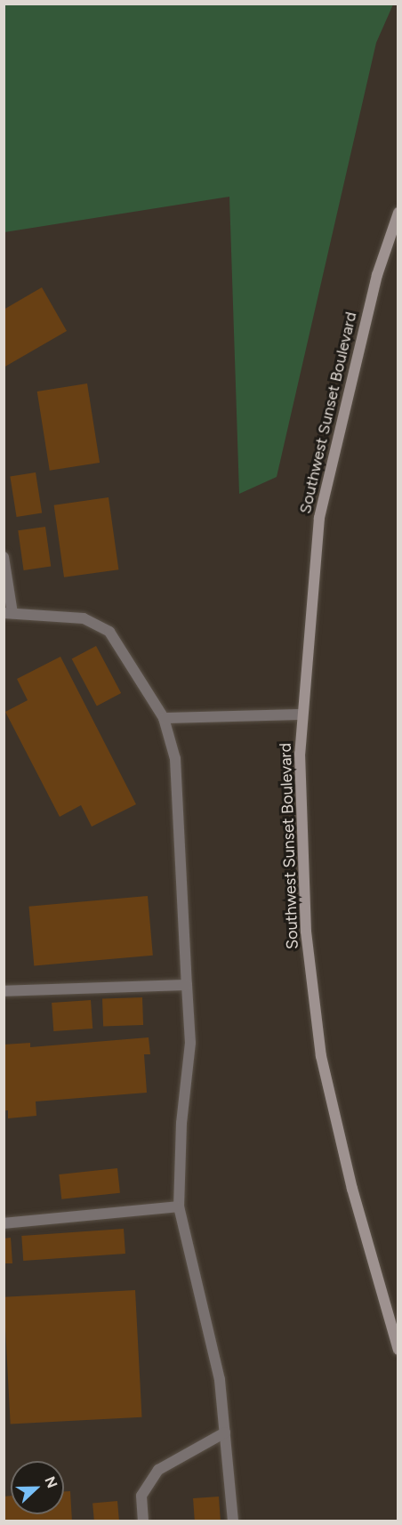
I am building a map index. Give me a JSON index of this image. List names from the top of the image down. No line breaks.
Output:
{"streets":{"main road":["Southwest Sunset Boulevard"]},"north":"right"}
